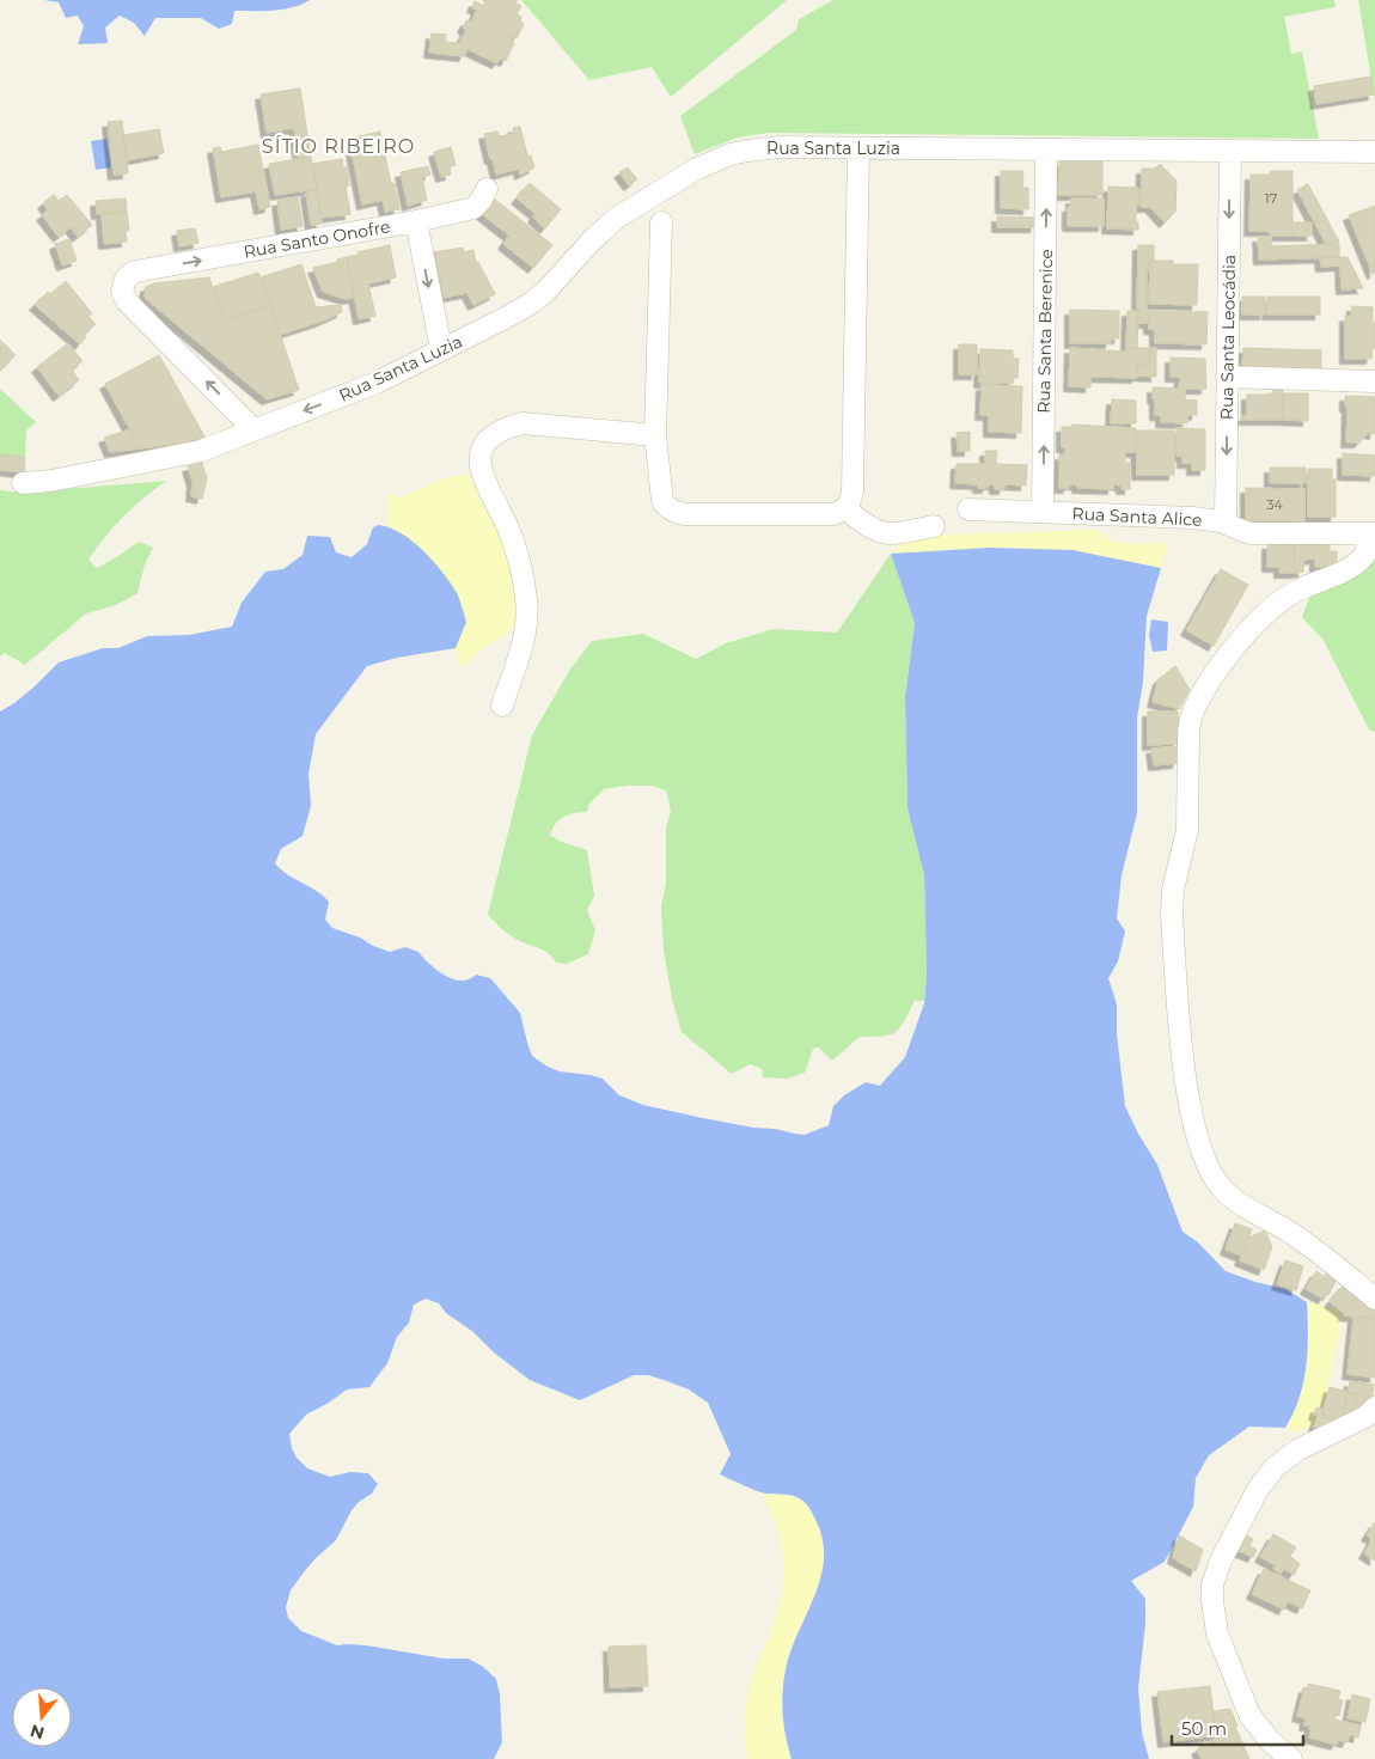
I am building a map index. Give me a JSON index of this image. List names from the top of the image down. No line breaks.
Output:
{"streets":{"street":["Rua Santa Luzia","Rua Santo Onofre","Rua Santa Berenice","Rua Santa Leocádia","Rua Santa Alice"]},"crossings":[["Rua Santa Luzia","Rua Santo Onofre"],["Rua Santa Luzia","Rua Santa Berenice"],["Rua Santa Luzia","Rua Santa Leocádia"],["Rua Santa Berenice","Rua Santa Alice"],["Rua Santa Leocádia","Rua Santa Alice"]],"one_way":["Rua Santa Berenice","Rua Santa Leocádia"],"districts":["SÍTIO RIBEIRO"],"house_numbers":["17","34"],"scale_bar":"50 m","north":"bottom"}
